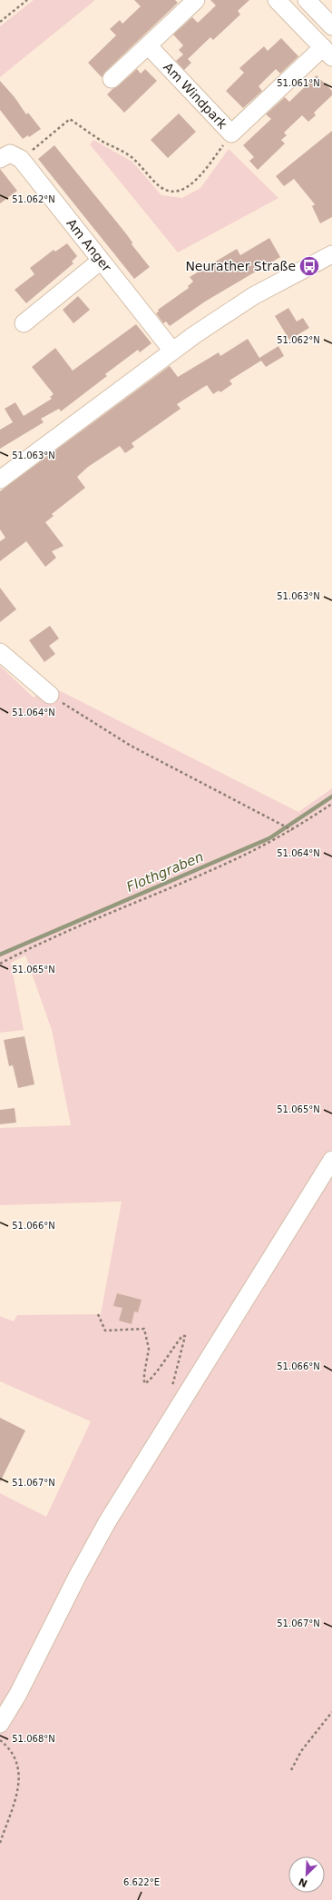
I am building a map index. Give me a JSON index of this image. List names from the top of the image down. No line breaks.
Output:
{"streets":{"street":["Am Windpark","Am Anger"]},"water":["Flothgraben"],"places":{"bus stop":["Neurather Straße"]},"north":"bottom left","coordinates":["51.061°N","51.062°N","51.063°N","51.064°N","51.065°N","51.066°N","51.067°N","51.068°N","6.622°E"]}
